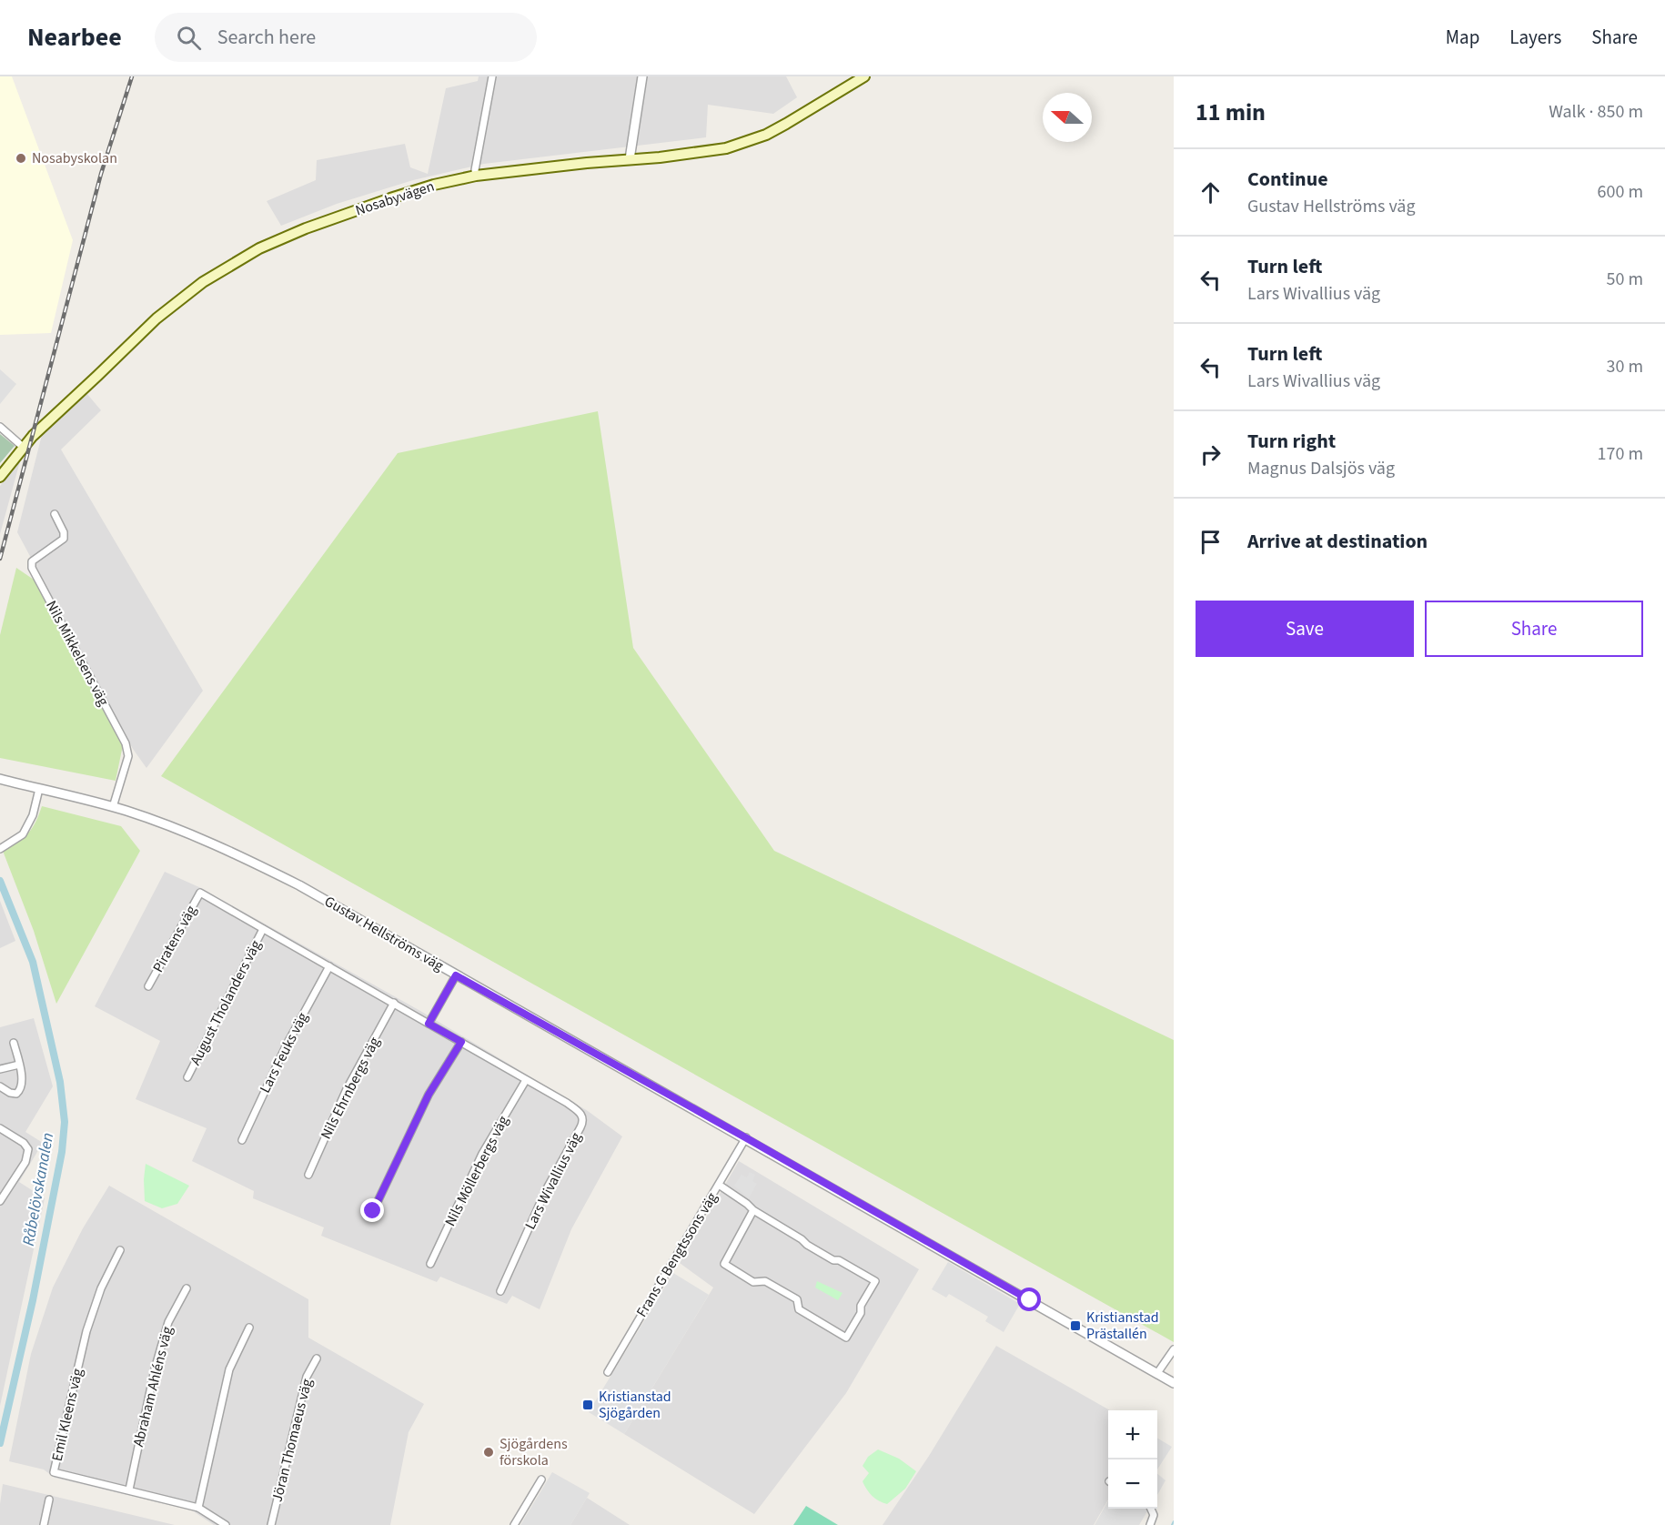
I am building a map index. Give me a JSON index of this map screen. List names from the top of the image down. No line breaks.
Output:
{"streets":{"main road":["Nosabyvägen"],"street":["Nils Mikkelsens väg","Gustav Hellströms väg","Piratens väg","August Tholanders väg","Lars Feuks väg","Nils Ehrnbergs väg","Nils Möllerbergs väg","Lars Wivallius väg","Frans G Bengtssons väg","Abraham Ahléns väg","Emil Kleens väg","Jöran Thomaeus väg"]},"crossings":[["Nils Mikkelsens väg","Gustav Hellströms väg"],["Gustav Hellströms väg","Frans G Bengtssons väg"],["Piratens väg","Lars Wivallius väg"],["August Tholanders väg","Lars Wivallius väg"],["Lars Feuks väg","Lars Wivallius väg"],["Nils Ehrnbergs väg","Lars Wivallius väg"],["Nils Möllerbergs väg","Lars Wivallius väg"],["Abraham Ahléns väg","Emil Kleens väg"]],"water":["Råbelövskanalen"],"places":{"other":["Nosabyskolan","Sjögårdens förskola"],"transit":["Kristianstad Prästallén","Kristianstad Sjögården"]},"north":"left","page":{"header":"Nearbee","search":"Search here","nav":["Map","Layers","Share"],"heading":["11 min","Walk · 850 m"],"list":[["Continue","Gustav Hellströms väg","600 m"],["Turn left","Lars Wivallius väg","50 m"],["Turn left","Lars Wivallius väg","30 m"],["Turn right","Magnus Dalsjös väg","170 m"],"Arrive at destination"],"buttons":["Save","Share"],"map_buttons":["+","−"]}}
